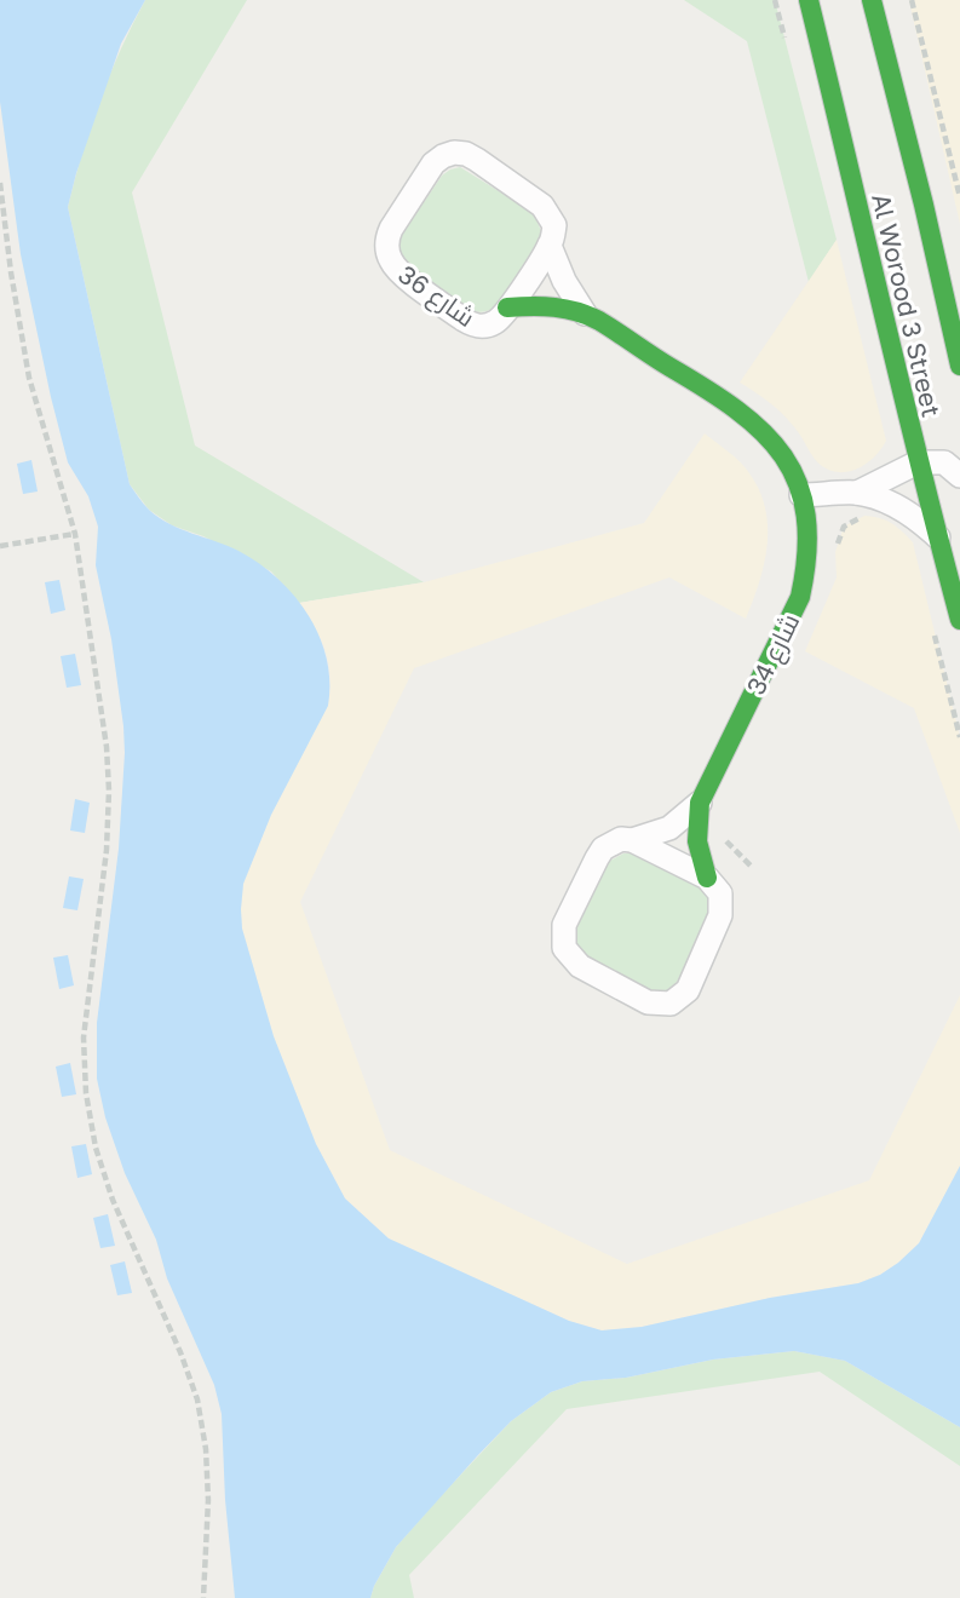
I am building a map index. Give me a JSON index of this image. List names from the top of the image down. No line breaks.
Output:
{"streets":{"street":["شارع 36","Al Worood 3 Street","شارع 34"]},"crossings":[["شارع 36","شارع 34"]]}
